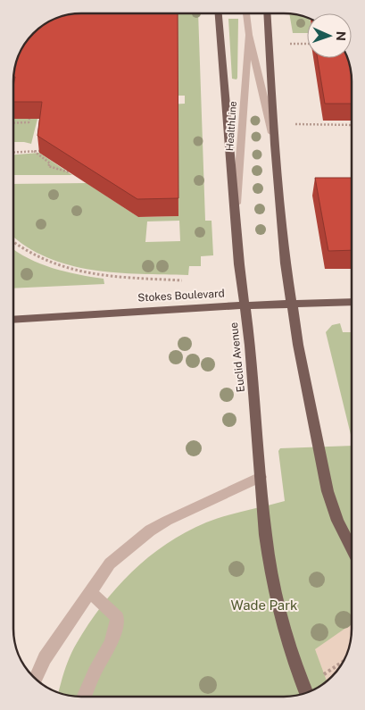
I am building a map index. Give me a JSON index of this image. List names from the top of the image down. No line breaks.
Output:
{"streets":{"main road":["Stokes Boulevard","Euclid Avenue"],"street":["HealthLine"]},"crossings":[["HealthLine","Euclid Avenue"],["Stokes Boulevard","Euclid Avenue"]],"parks":["Wade Park"],"north":"right"}
